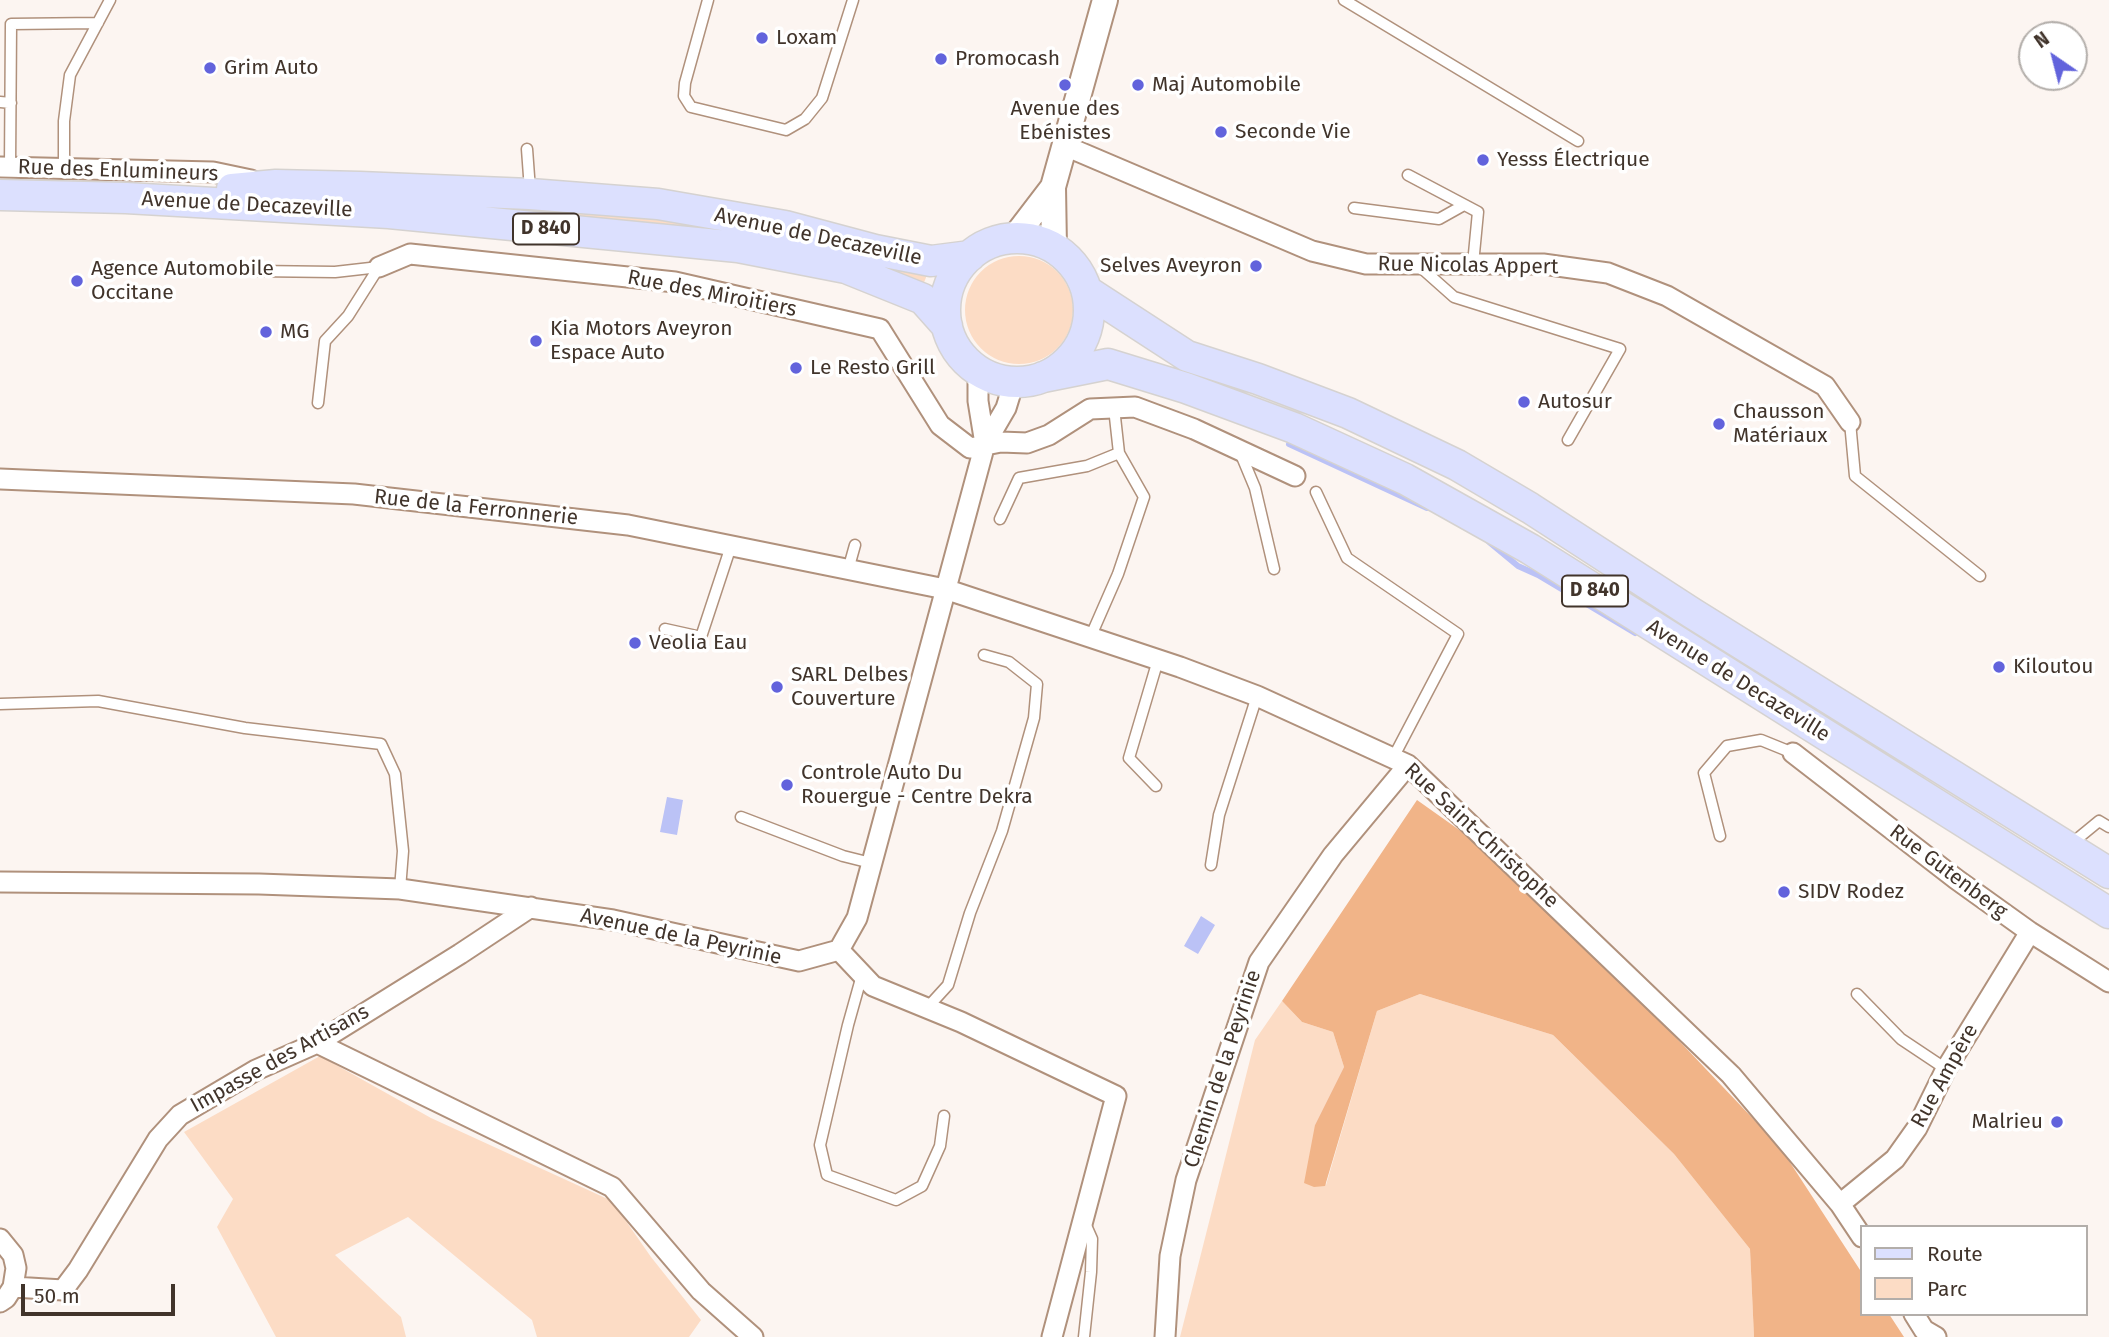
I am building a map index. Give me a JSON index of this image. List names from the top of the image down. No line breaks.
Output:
{"streets":{"main road":["Avenue de Decazeville","D 840"],"street":["Rue des Enlumineurs","Rue Nicolas Appert","Rue des Miroitiers","Rue de la Ferronnerie","Rue Saint-Christophe","Rue Gutenberg","Avenue de la Peyrinie","Impasse des Artisans","Chemin de la Peyrinie","Rue Ampère"]},"crossings":[["Rue des Enlumineurs","Avenue de Decazeville"],["Avenue de Decazeville","D 840"],["Rue de la Ferronnerie","Rue Saint-Christophe"],["Rue Saint-Christophe","Chemin de la Peyrinie"],["Rue Saint-Christophe","Rue Ampère"],["Rue Gutenberg","Rue Ampère"],["Avenue de la Peyrinie","Impasse des Artisans"]],"places":["Loxam","Promocash","Grim Auto","Avenue des Ebénistes","Maj Automobile","Seconde Vie","Yesss Électrique","Selves Aveyron","Agence Automobile Occitane","MG","Kia Motors Aveyron Espace Auto","Le Resto Grill","Autosur","Chausson Matériaux","Veolia Eau","Kiloutou","SARL Delbes Couverture","Controle Auto Du Rouergue - Centre Dekra","SIDV Rodez","Malrieu"],"legend":["Route","Parc"],"scale_bar":"50 m","north":"top left"}
